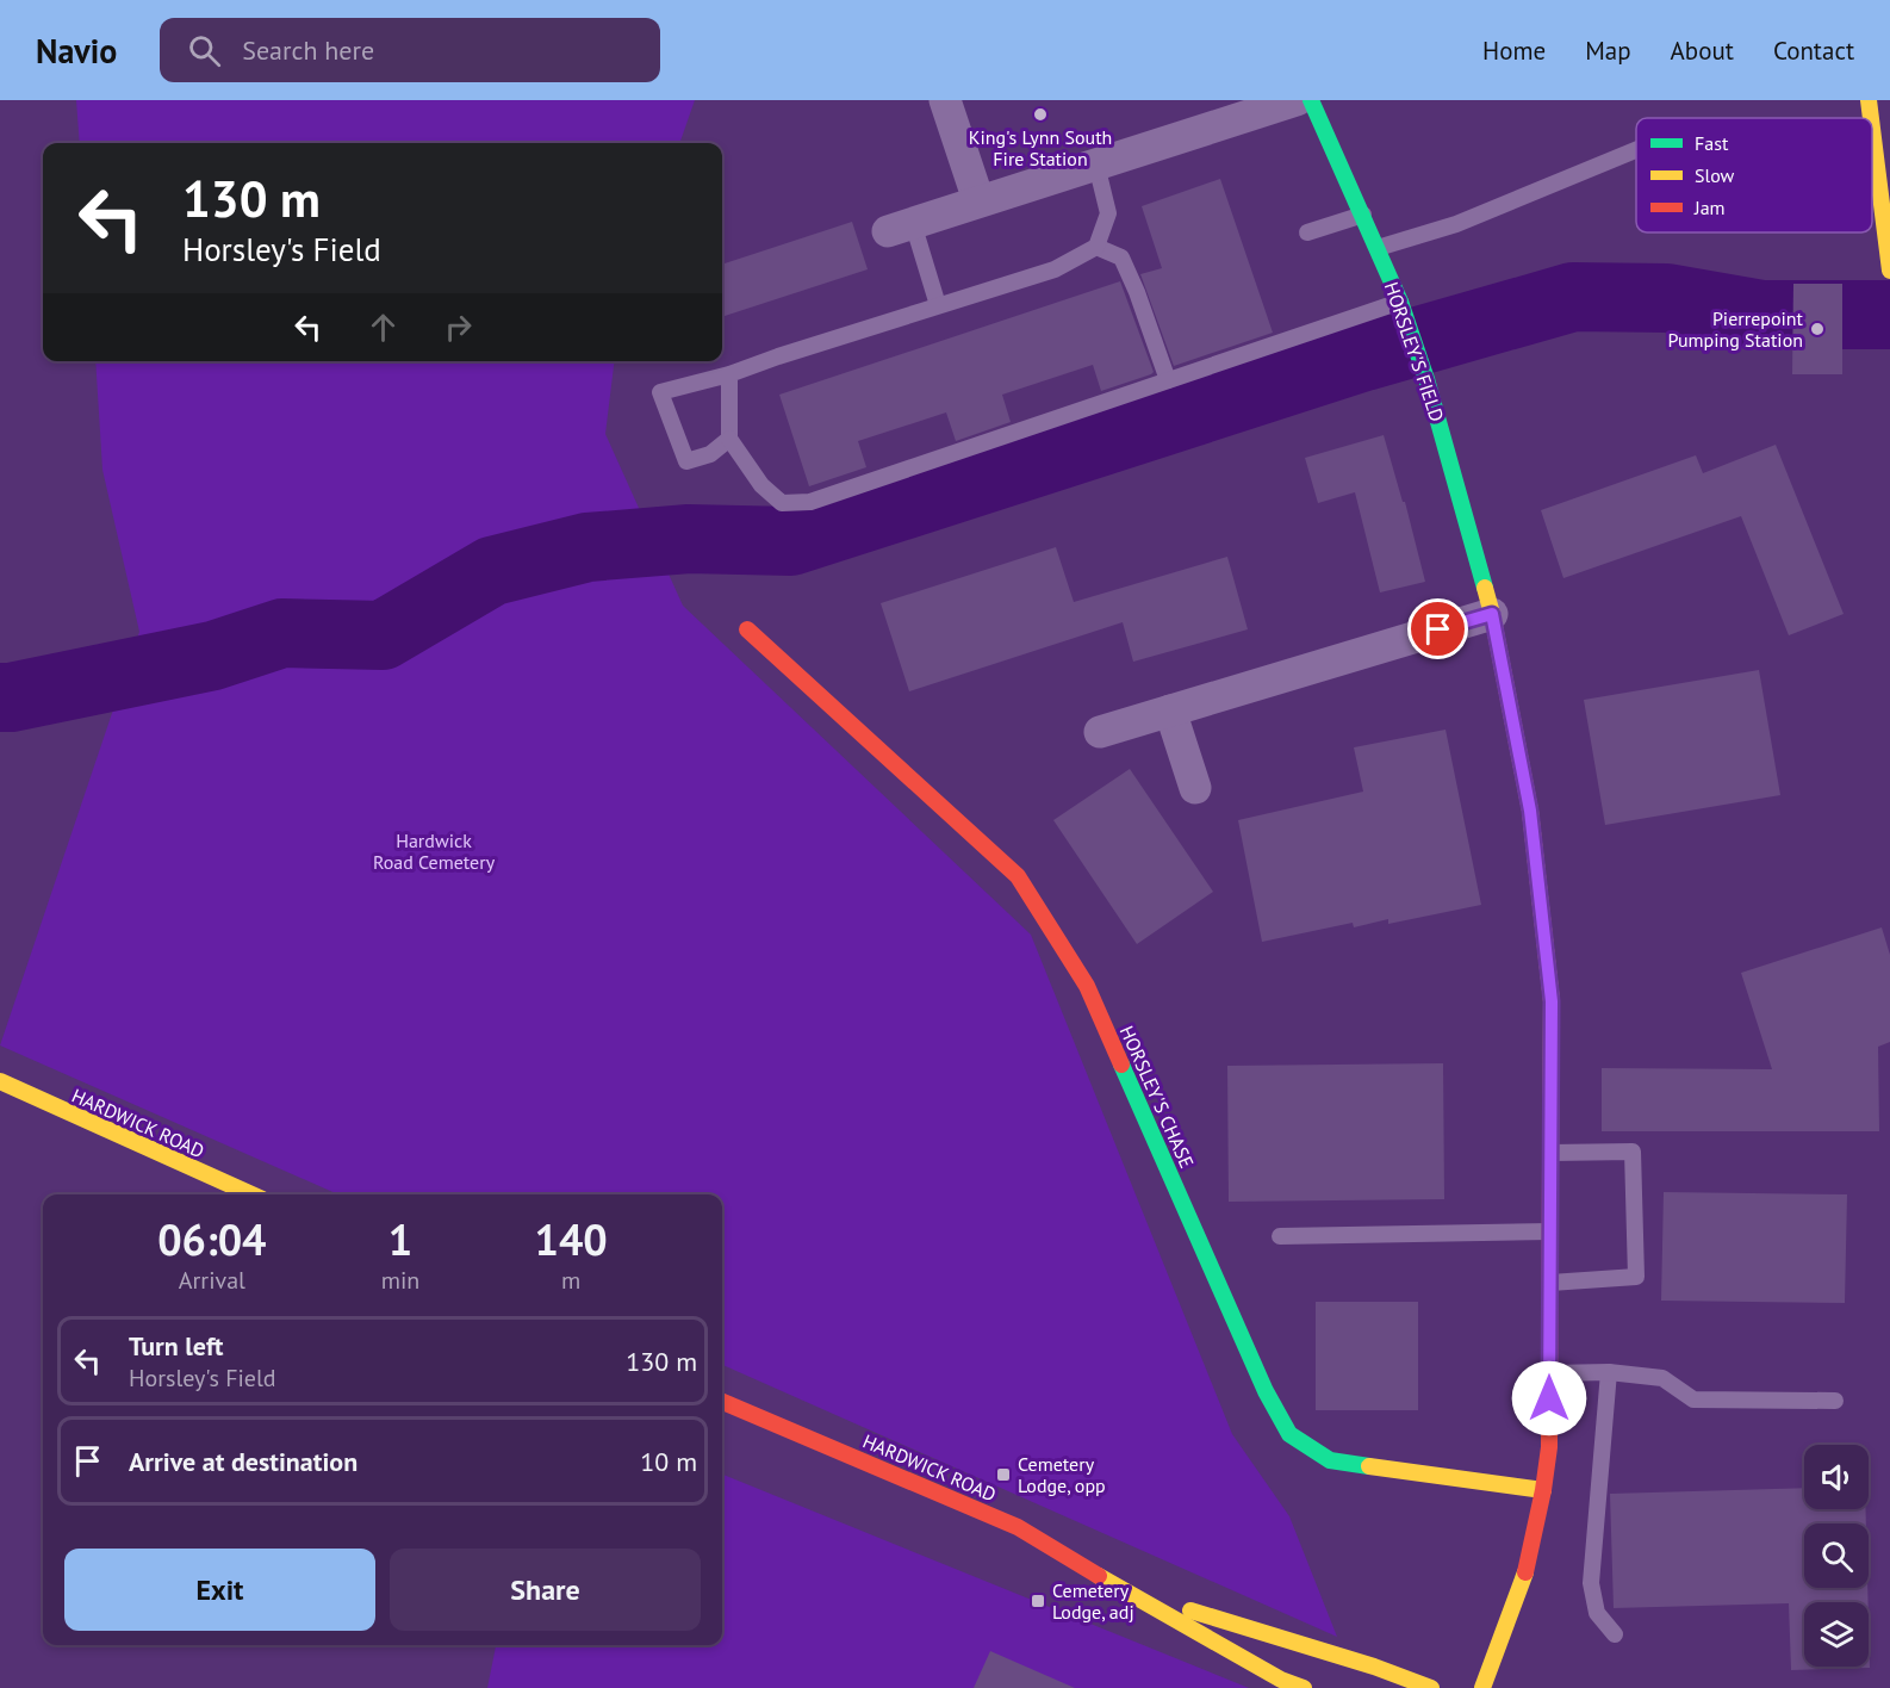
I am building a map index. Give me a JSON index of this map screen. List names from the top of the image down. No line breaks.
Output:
{"streets":{"street":["HORSLEY'S FIELD","HORSLEY'S CHASE","HARDWICK ROAD"]},"crossings":[["HORSLEY'S FIELD","HORSLEY'S CHASE"]],"parks":["Hardwick Road Cemetery"],"places":{"other":["King's Lynn South Fire Station","Pierrepoint Pumping Station"],"transit":["Cemetery Lodge, opp","Cemetery Lodge, adj"]},"legend":["Fast","Slow","Jam"],"page":{"header":"Navio","search":"Search here","nav":["Home","Map","About","Contact"],"turn":["130 m","Horsley's Field"],"eta":["06:04","Arrival","1","min","140","m"],"list":[{"name":"Turn left","note":"Horsley's Field","value":"130 m"},{"name":"Arrive at destination","value":"10 m"}],"buttons":["Exit","Share"]}}
